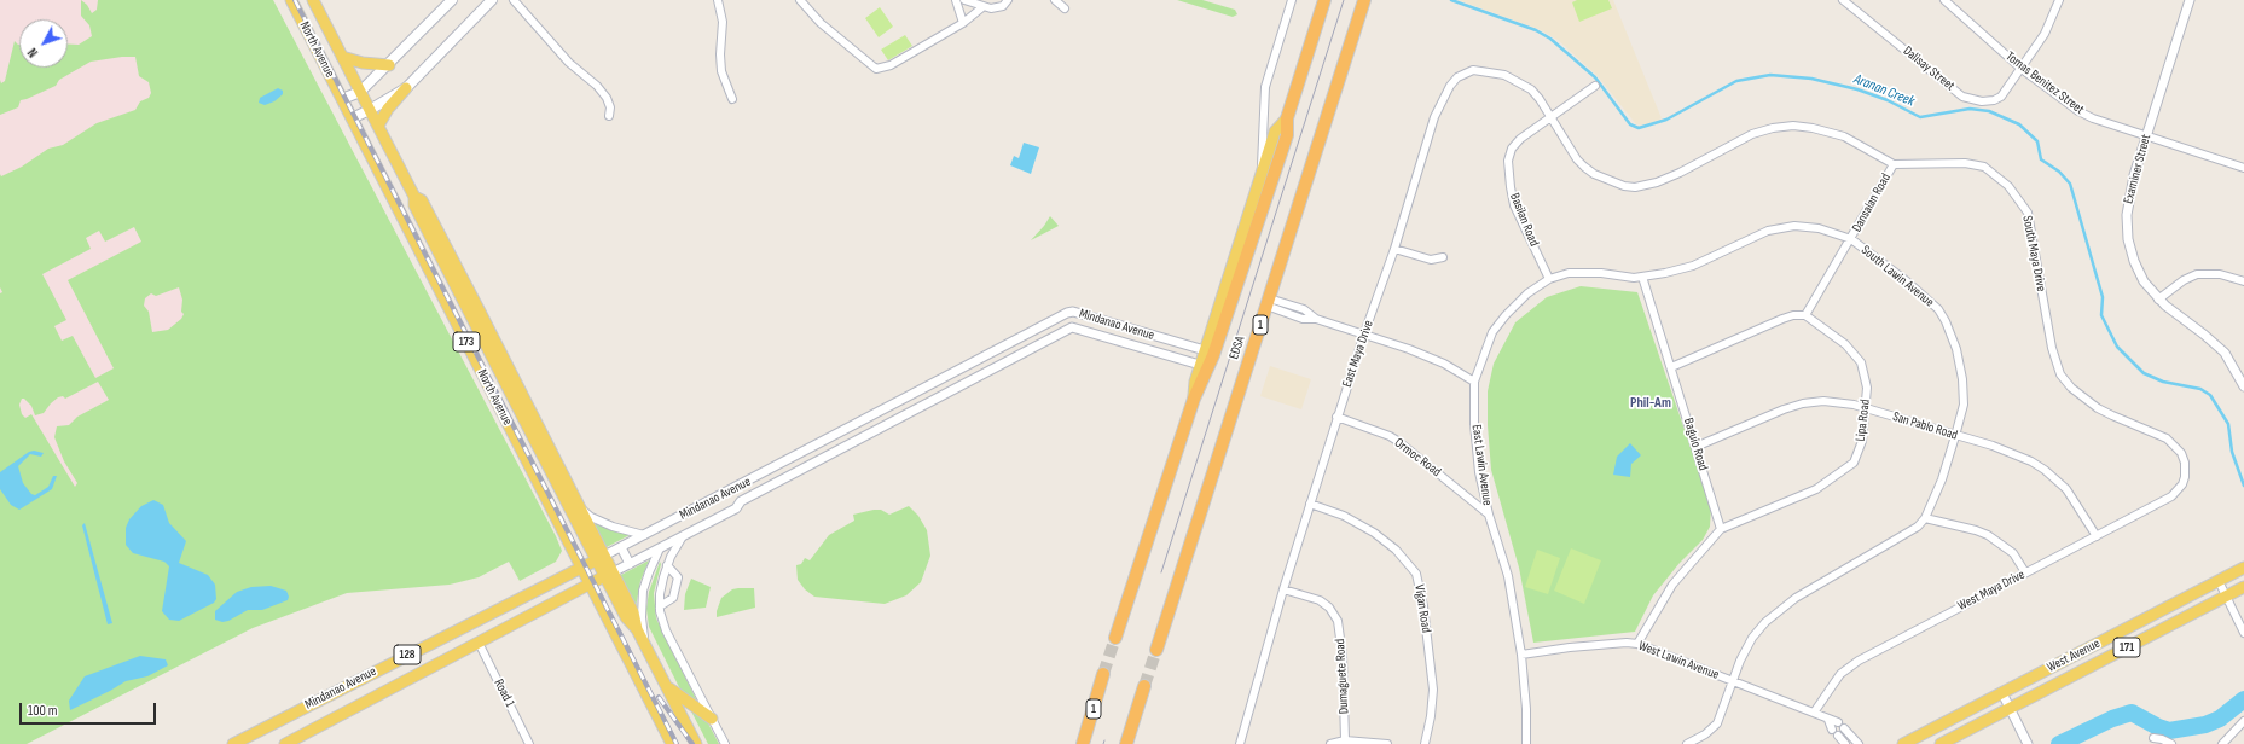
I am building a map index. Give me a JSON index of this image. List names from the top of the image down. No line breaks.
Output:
{"streets":{"highway":["1","EDSA"],"main road":["North Avenue","Mindanao Avenue","173","171","128","West Avenue"],"street":["Dalisay Street","Tomas Benitez Street","Examiner Street","Dansalan Road","Basilan Road","South Maya Drive","South Lawin Avenue","East Maya Drive","Lipa Road","San Pablo Road","Baguio Road","Ormoc Road","East Lawin Avenue","West Maya Drive","Vigan Road","West Lawin Avenue","Dumaguete Road","Road 1"]},"crossings":[["North Avenue","Mindanao Avenue"],["Dalisay Street","Tomas Benitez Street"],["Tomas Benitez Street","Examiner Street"],["Dansalan Road","South Maya Drive"],["Dansalan Road","South Lawin Avenue"],["Dansalan Road","Lipa Road"],["Basilan Road","South Maya Drive"],["Basilan Road","South Lawin Avenue"],["Basilan Road","East Maya Drive"],["South Maya Drive","East Maya Drive"],["South Maya Drive","West Maya Drive"],["South Lawin Avenue","San Pablo Road"],["South Lawin Avenue","Baguio Road"],["South Lawin Avenue","East Lawin Avenue"],["South Lawin Avenue","West Lawin Avenue"],["Mindanao Avenue","EDSA"],["Mindanao Avenue","Road 1"],["East Maya Drive","Ormoc Road"],["East Maya Drive","Vigan Road"],["East Maya Drive","Dumaguete Road"],["Lipa Road","San Pablo Road"],["Lipa Road","Baguio Road"],["Lipa Road","West Lawin Avenue"],["San Pablo Road","Baguio Road"],["San Pablo Road","West Maya Drive"],["Ormoc Road","East Lawin Avenue"],["East Lawin Avenue","West Lawin Avenue"],["West Maya Drive","West Lawin Avenue"]],"districts":["Phil-Am"],"water":["Aranan Creek"],"scale_bar":"100 m","north":"bottom left"}
